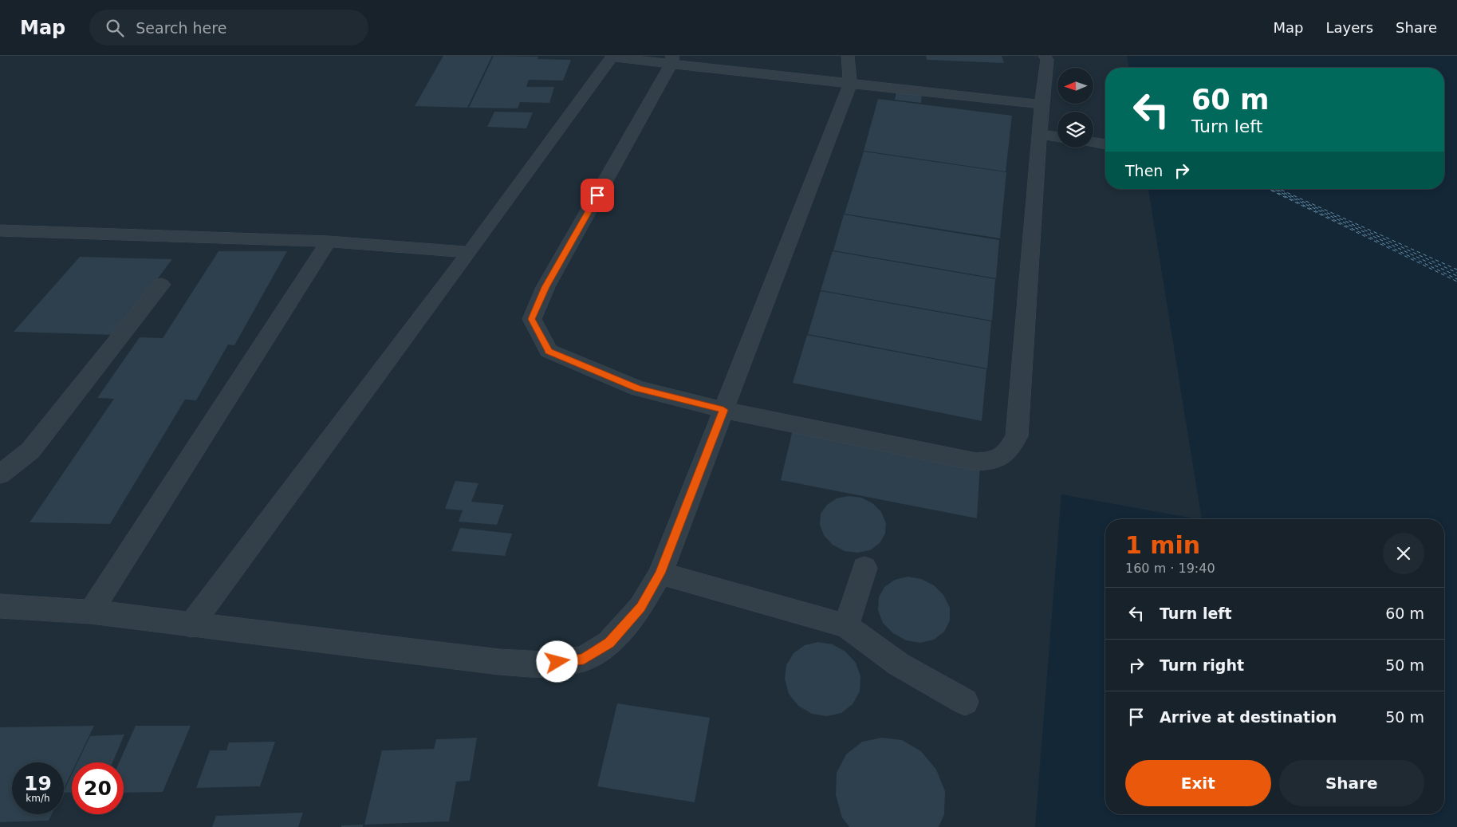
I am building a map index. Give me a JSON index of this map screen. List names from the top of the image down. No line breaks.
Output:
{"north":"left","page":{"header":"Map","search":"Search here","nav":["Map","Layers","Share"],"turn":["60 m","Turn left"],"then":"Then","heading":["1 min","160 m · 19:40"],"list":[{"name":"Turn left","value":"60 m"},{"name":"Turn right","value":"50 m"},{"name":"Arrive at destination","value":"50 m"}],"buttons":["Exit","Share"],"speed":"19 km/h","limit":"20"}}
